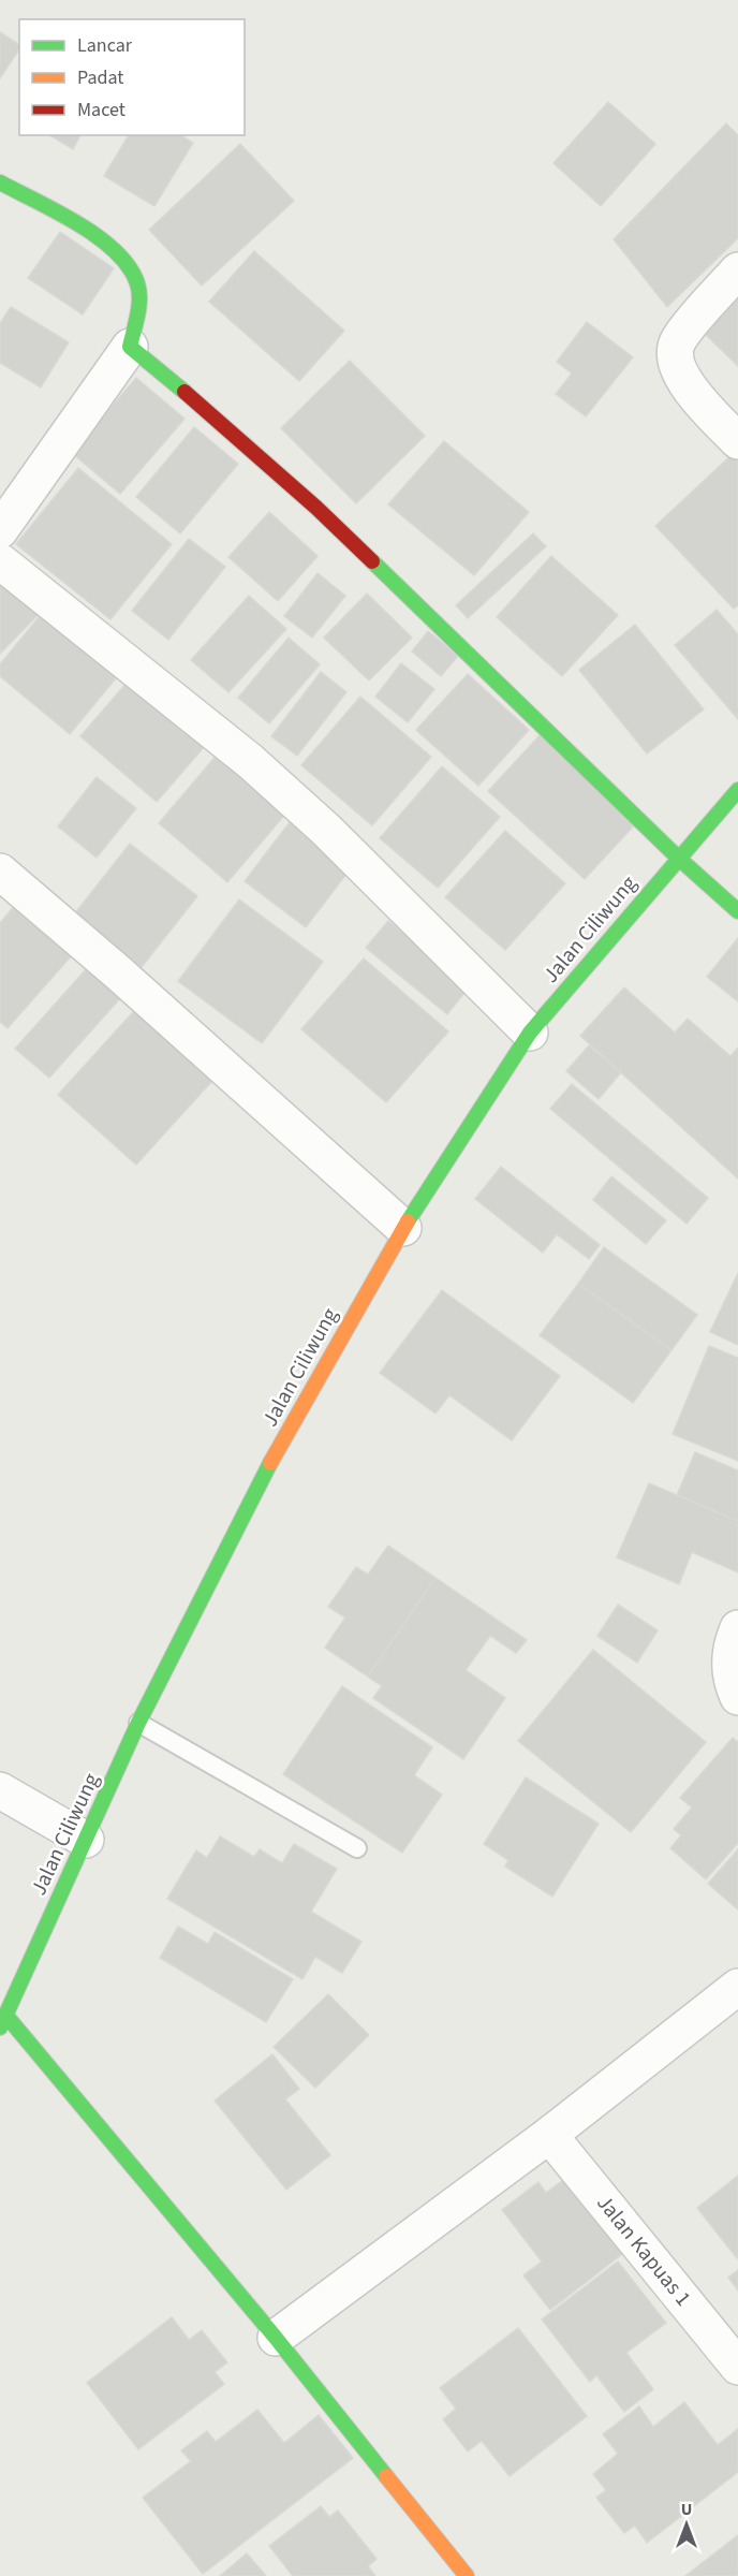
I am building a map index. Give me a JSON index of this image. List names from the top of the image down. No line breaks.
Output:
{"streets":{"street":["Jalan Ciliwung","Jalan Kapuas 1"]},"legend":["Lancar","Padat","Macet"],"north":"top"}
